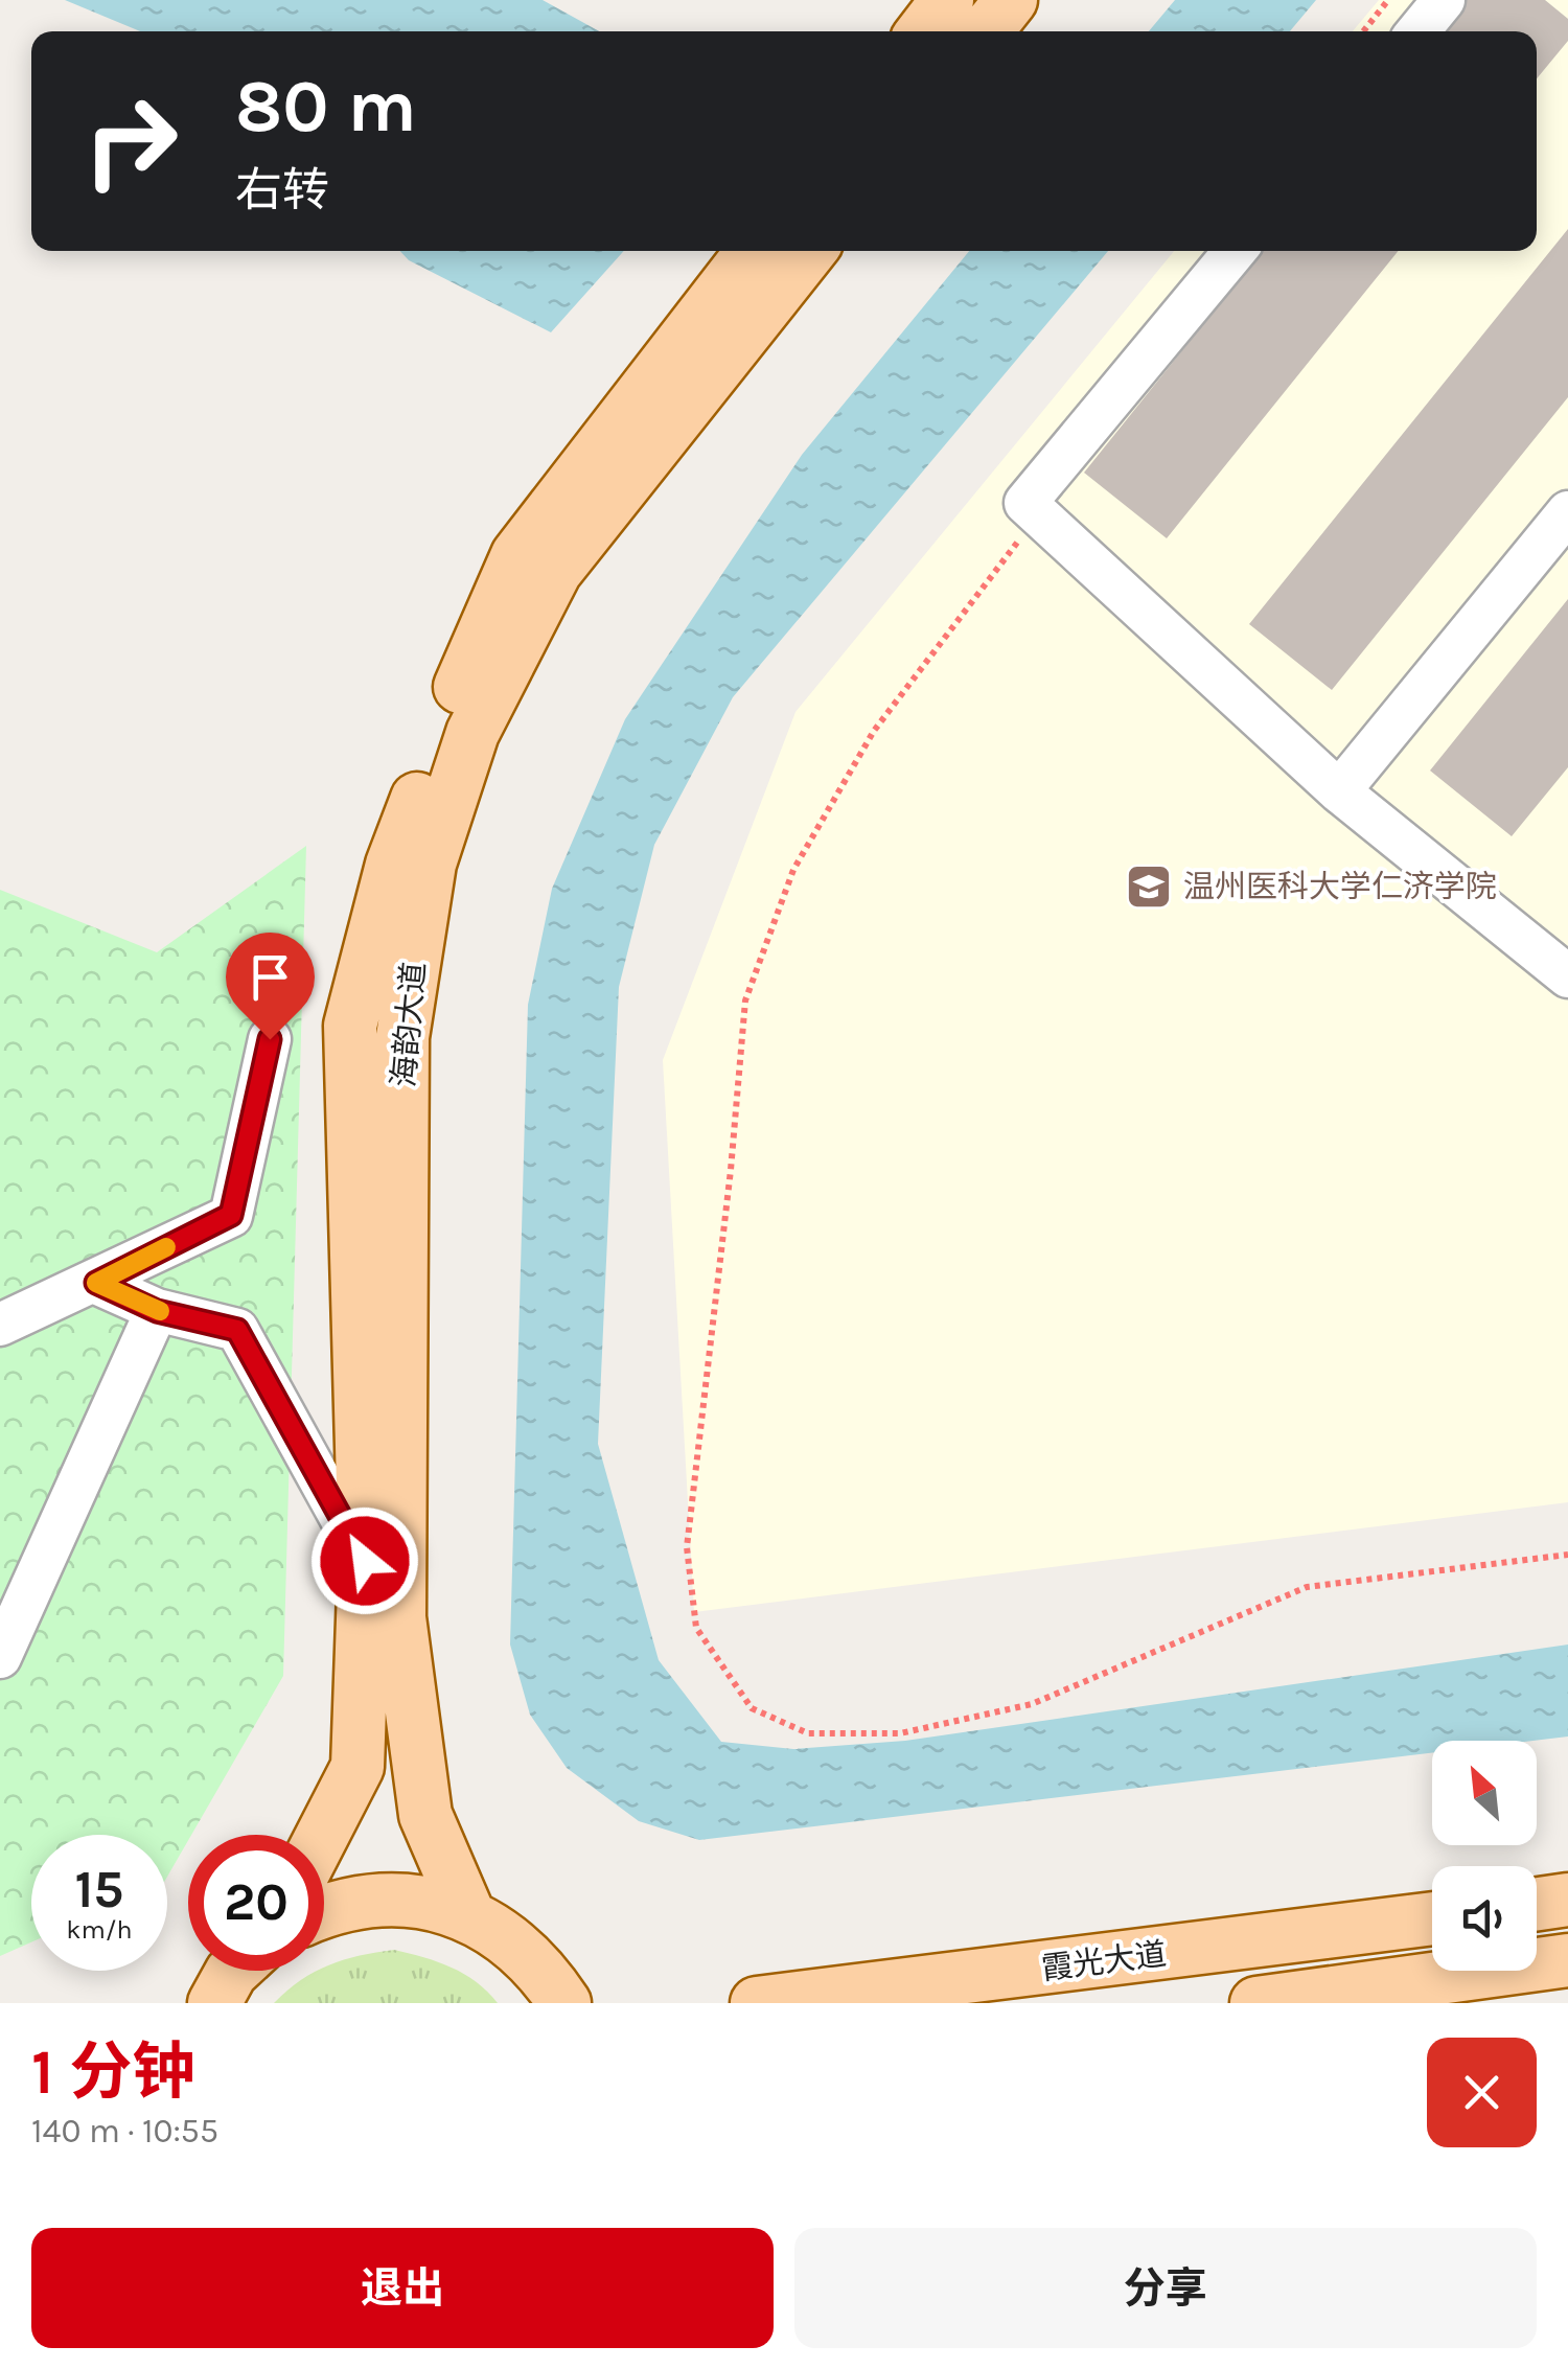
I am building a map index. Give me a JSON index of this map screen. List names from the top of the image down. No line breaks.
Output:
{"streets":{"main road":["海韵大道","霞光大道"]},"places":{"school or university":["温州医科大学仁济学院"]},"north":"top left","page":{"turn":["80 m","右转"],"speed":"15 km/h","limit":"20","heading":["1 分钟","140 m · 10:55"],"buttons":["退出","分享"]}}
